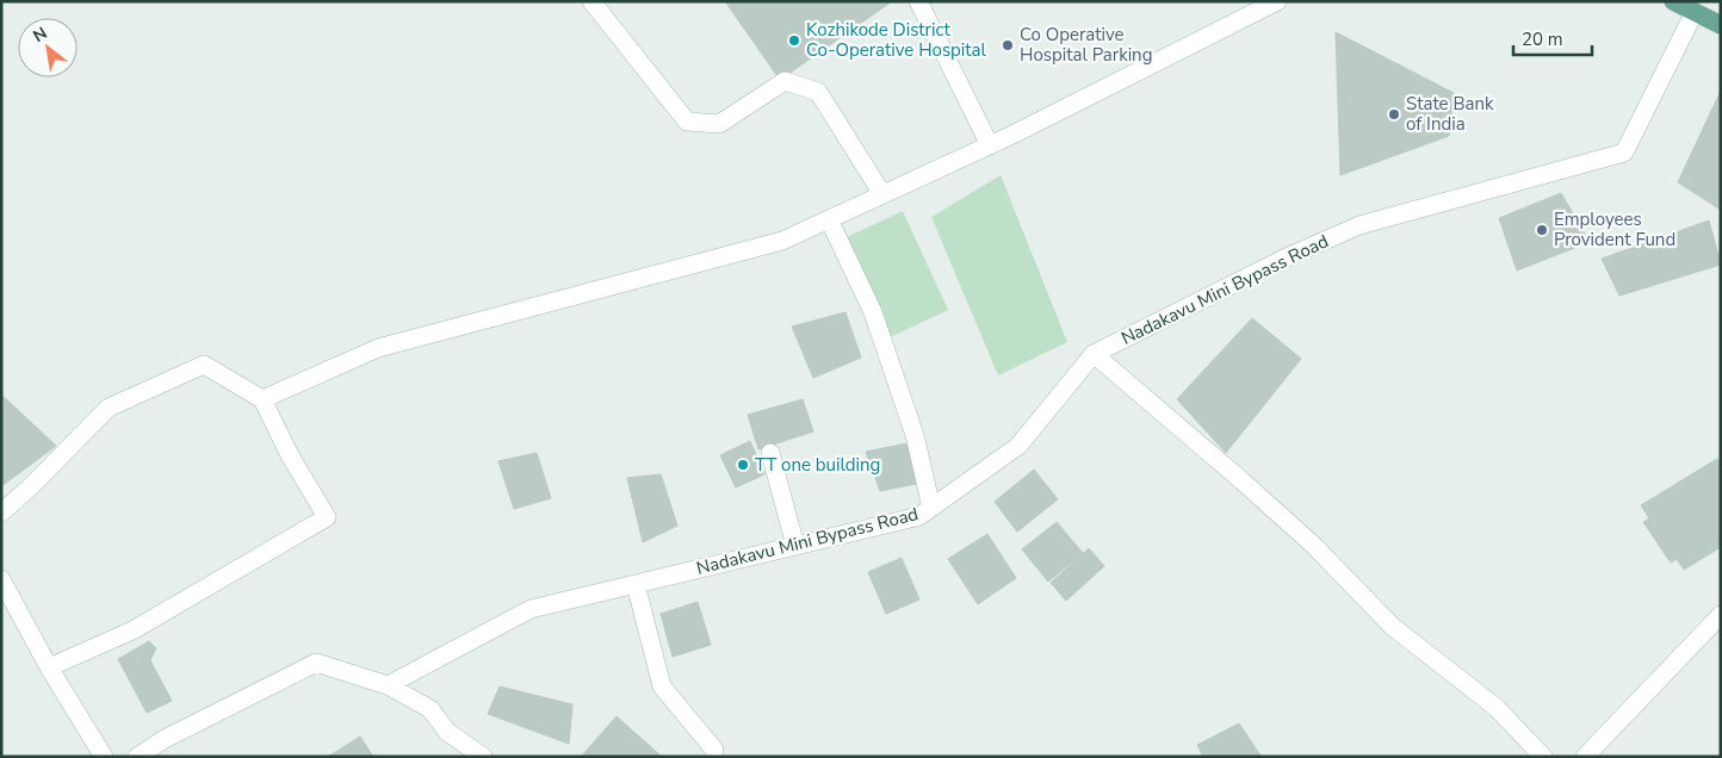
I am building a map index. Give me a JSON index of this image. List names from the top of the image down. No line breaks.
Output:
{"streets":{"street":["Nadakavu Mini Bypass Road"]},"places":["Kozhikode District Co-Operative Hospital","Co Operative Hospital Parking","State Bank of India","Employees Provident Fund","TT one building"],"scale_bar":"20 m","north":"top left"}
